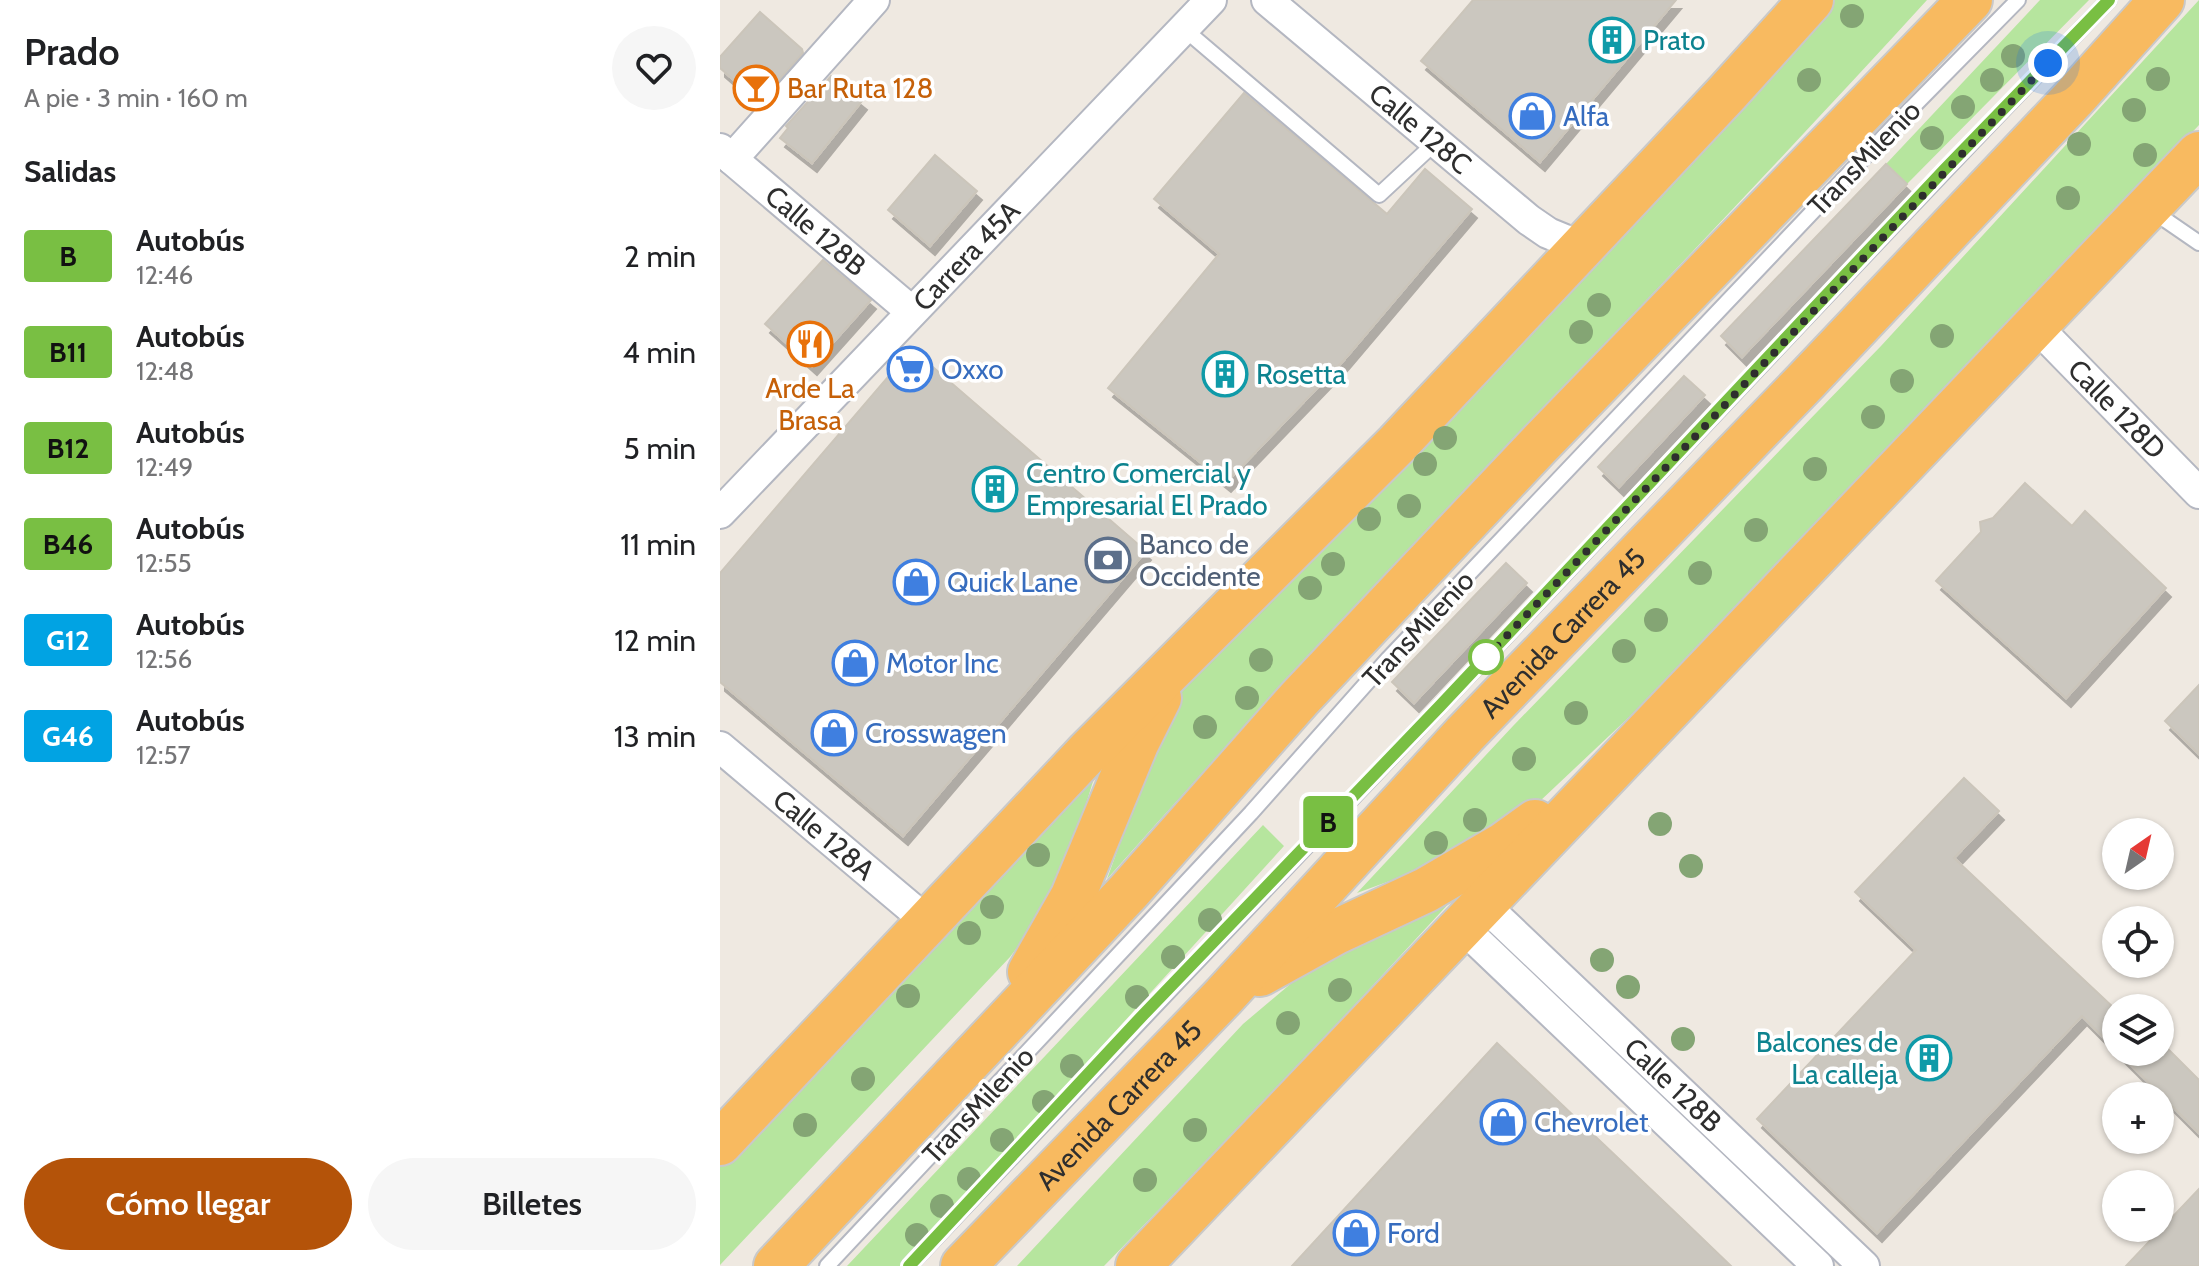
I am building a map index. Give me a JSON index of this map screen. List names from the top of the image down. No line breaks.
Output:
{"streets":{"highway":["Avenida Carrera 45"],"street":["Calle 128C","Calle 128B","Carrera 45A","Calle 128D","Calle 128A"],"lane":["TransMilenio"]},"crossings":[["Calle 128B","Carrera 45A"]],"places":{"building":["Prato","Rosetta","Centro Comercial y Empresarial El Prado","Balcones de La calleja"],"bar":["Bar Ruta 128"],"shop":["Alfa","Quick Lane","Motor Inc","Crosswagen","Chevrolet","Ford"],"restaurant":["Arde La Brasa"],"supermarket":["Oxxo"],"bank":["Banco de Occidente"]},"lines":["bus line B"],"north":"top right","page":{"heading":[["Prado","A pie · 3 min · 160 m"],"Salidas"],"on_map":"B","list":[{"mark":"B","name":"Autobús","note":"12:46","value":"2 min"},{"mark":"B11","name":"Autobús","note":"12:48","value":"4 min"},{"mark":"B12","name":"Autobús","note":"12:49","value":"5 min"},{"mark":"B46","name":"Autobús","note":"12:55","value":"11 min"},{"mark":"G12","name":"Autobús","note":"12:56","value":"12 min"},{"mark":"G46","name":"Autobús","note":"12:57","value":"13 min"}],"map_buttons":["+","−"],"buttons":["Cómo llegar","Billetes"]}}
